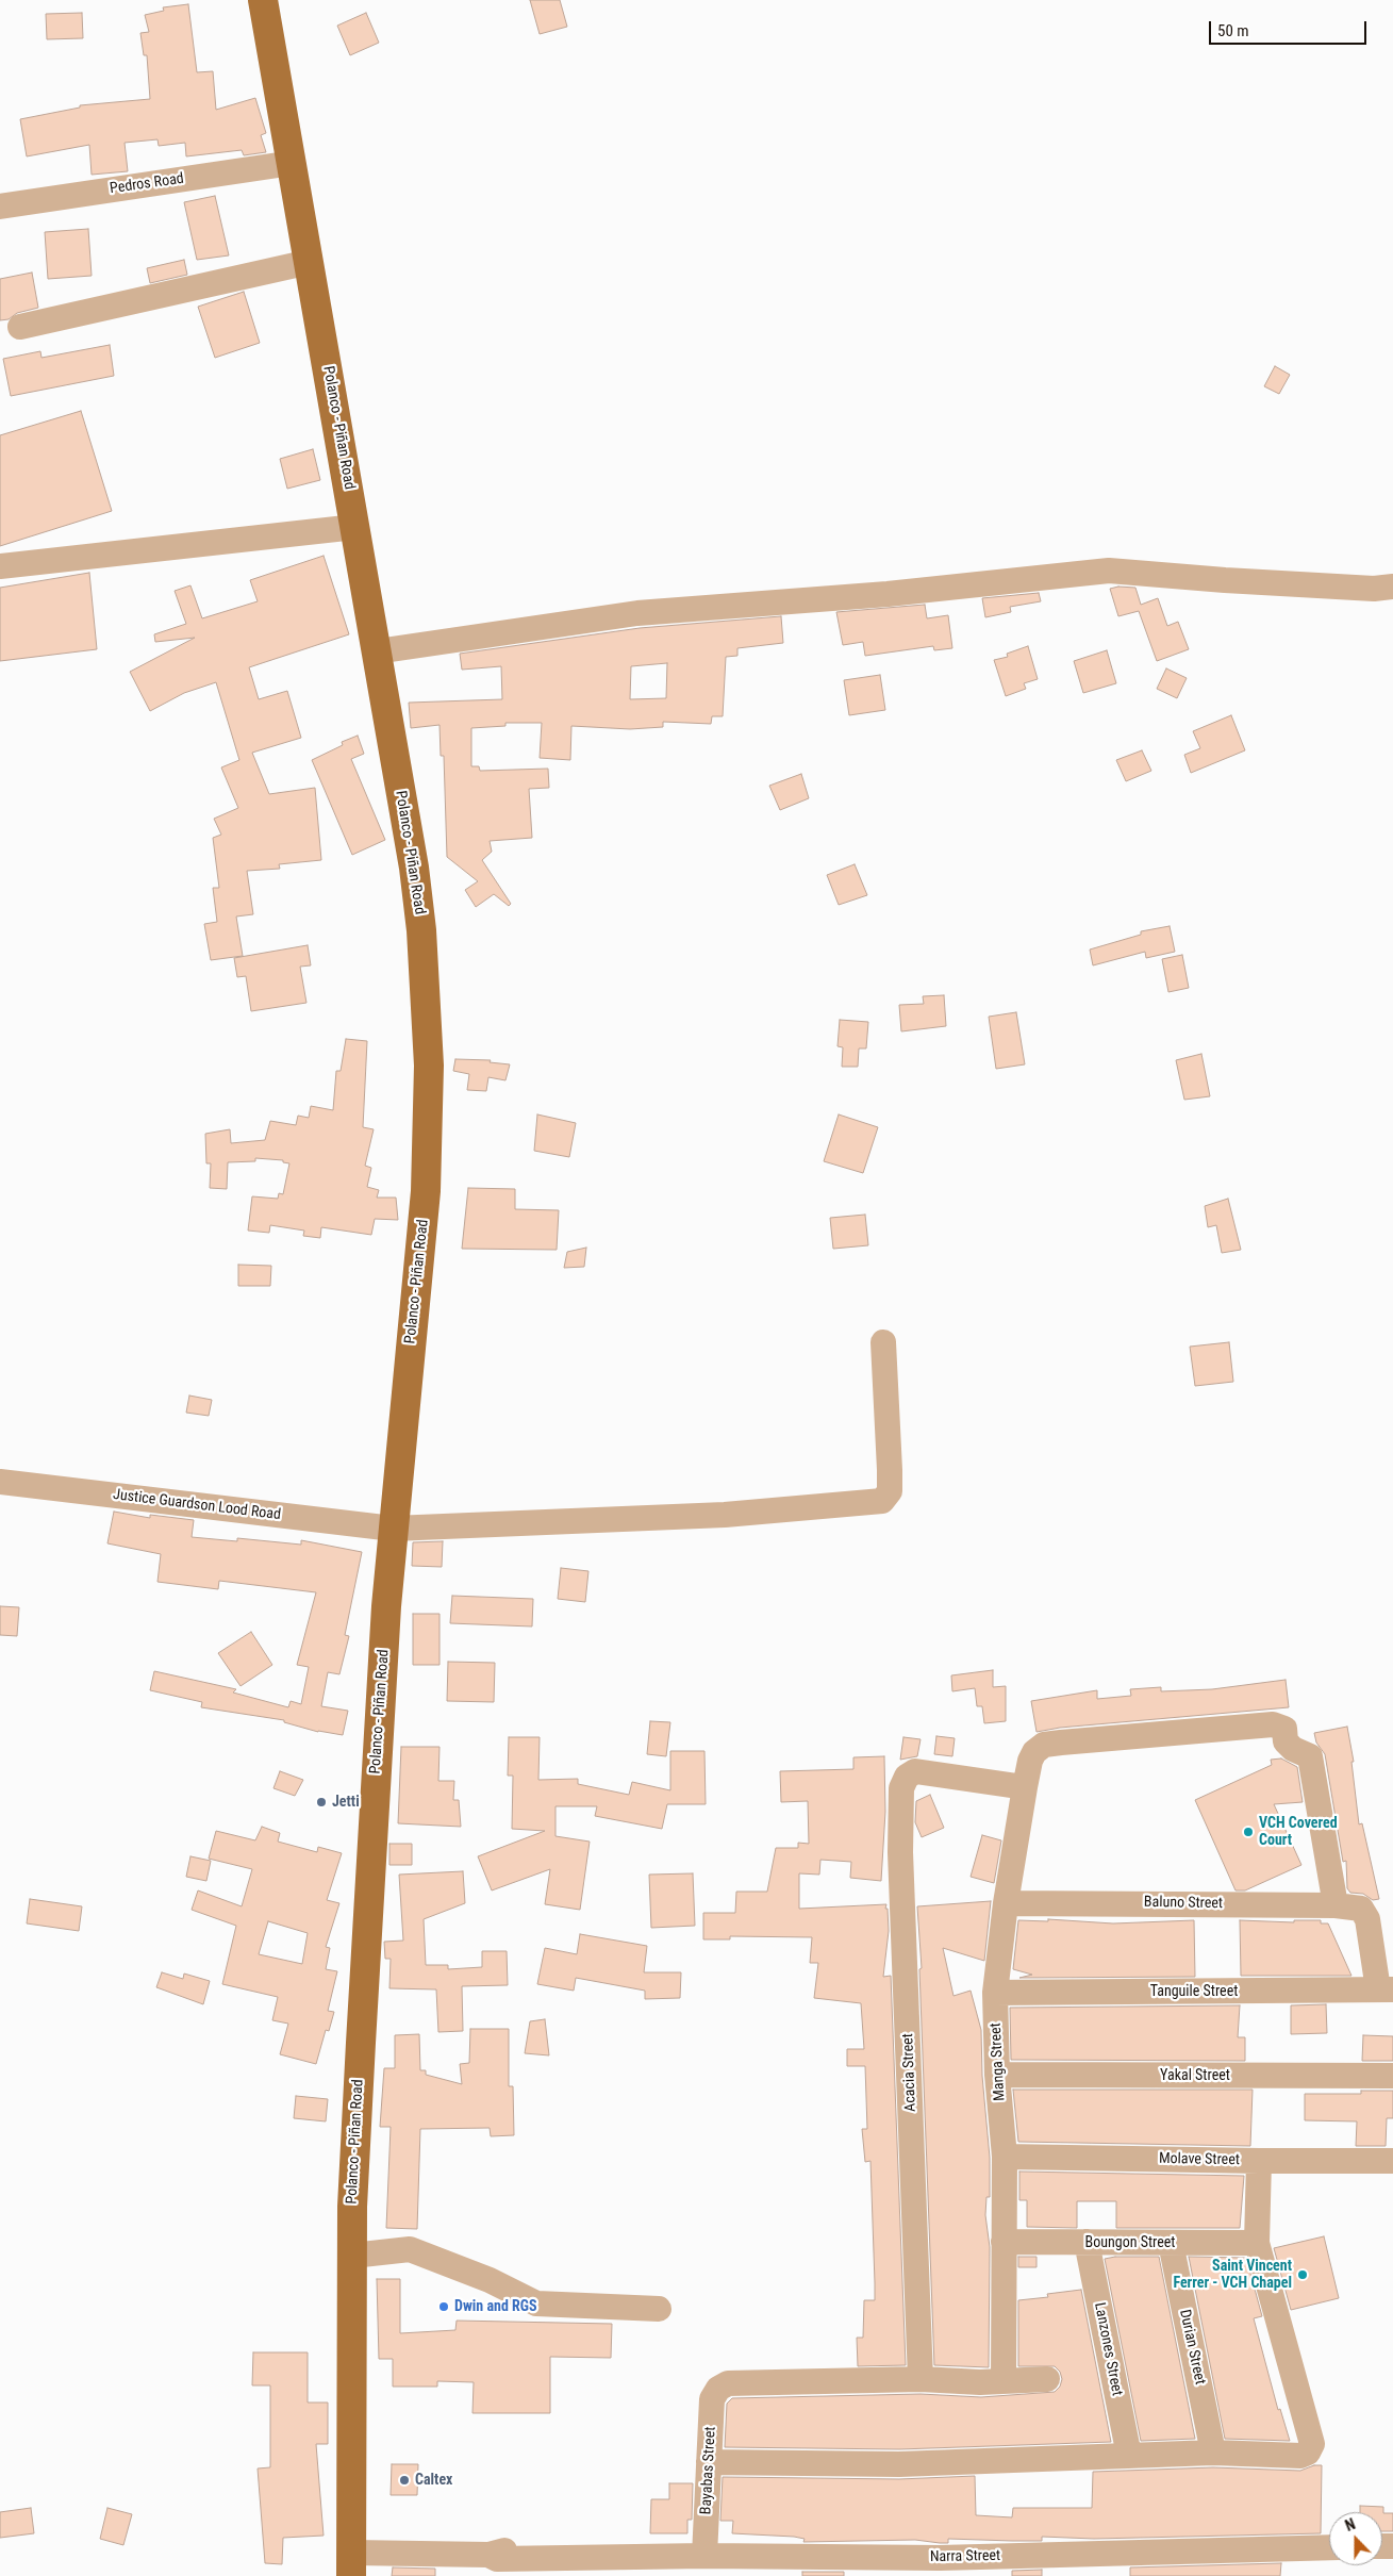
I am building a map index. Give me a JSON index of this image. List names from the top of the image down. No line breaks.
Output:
{"streets":{"main road":["Polanco - Piñan Road"],"street":["Pedros Road","Justice Guardson Lood Road","Baluno Street","Tanguile Street","Manga Street","Acacia Street","Yakal Street","Molave Street","Boungon Street","Durian Street","Lanzones Street","Bayabas Street","Narra Street"]},"crossings":[["Pedros Road","Polanco - Piñan Road"],["Polanco - Piñan Road","Justice Guardson Lood Road"],["Polanco - Piñan Road","Narra Street"],["Baluno Street","Tanguile Street"],["Baluno Street","Manga Street"],["Tanguile Street","Manga Street"],["Manga Street","Acacia Street"],["Manga Street","Yakal Street"],["Manga Street","Molave Street"],["Manga Street","Boungon Street"],["Acacia Street","Bayabas Street"],["Boungon Street","Durian Street"],["Boungon Street","Lanzones Street"],["Bayabas Street","Narra Street"]],"places":["Jetti","VCH Covered Court","Saint Vincent Ferrer - VCH Chapel","Dwin and RGS","Caltex"],"scale_bar":"50 m","north":"top"}
